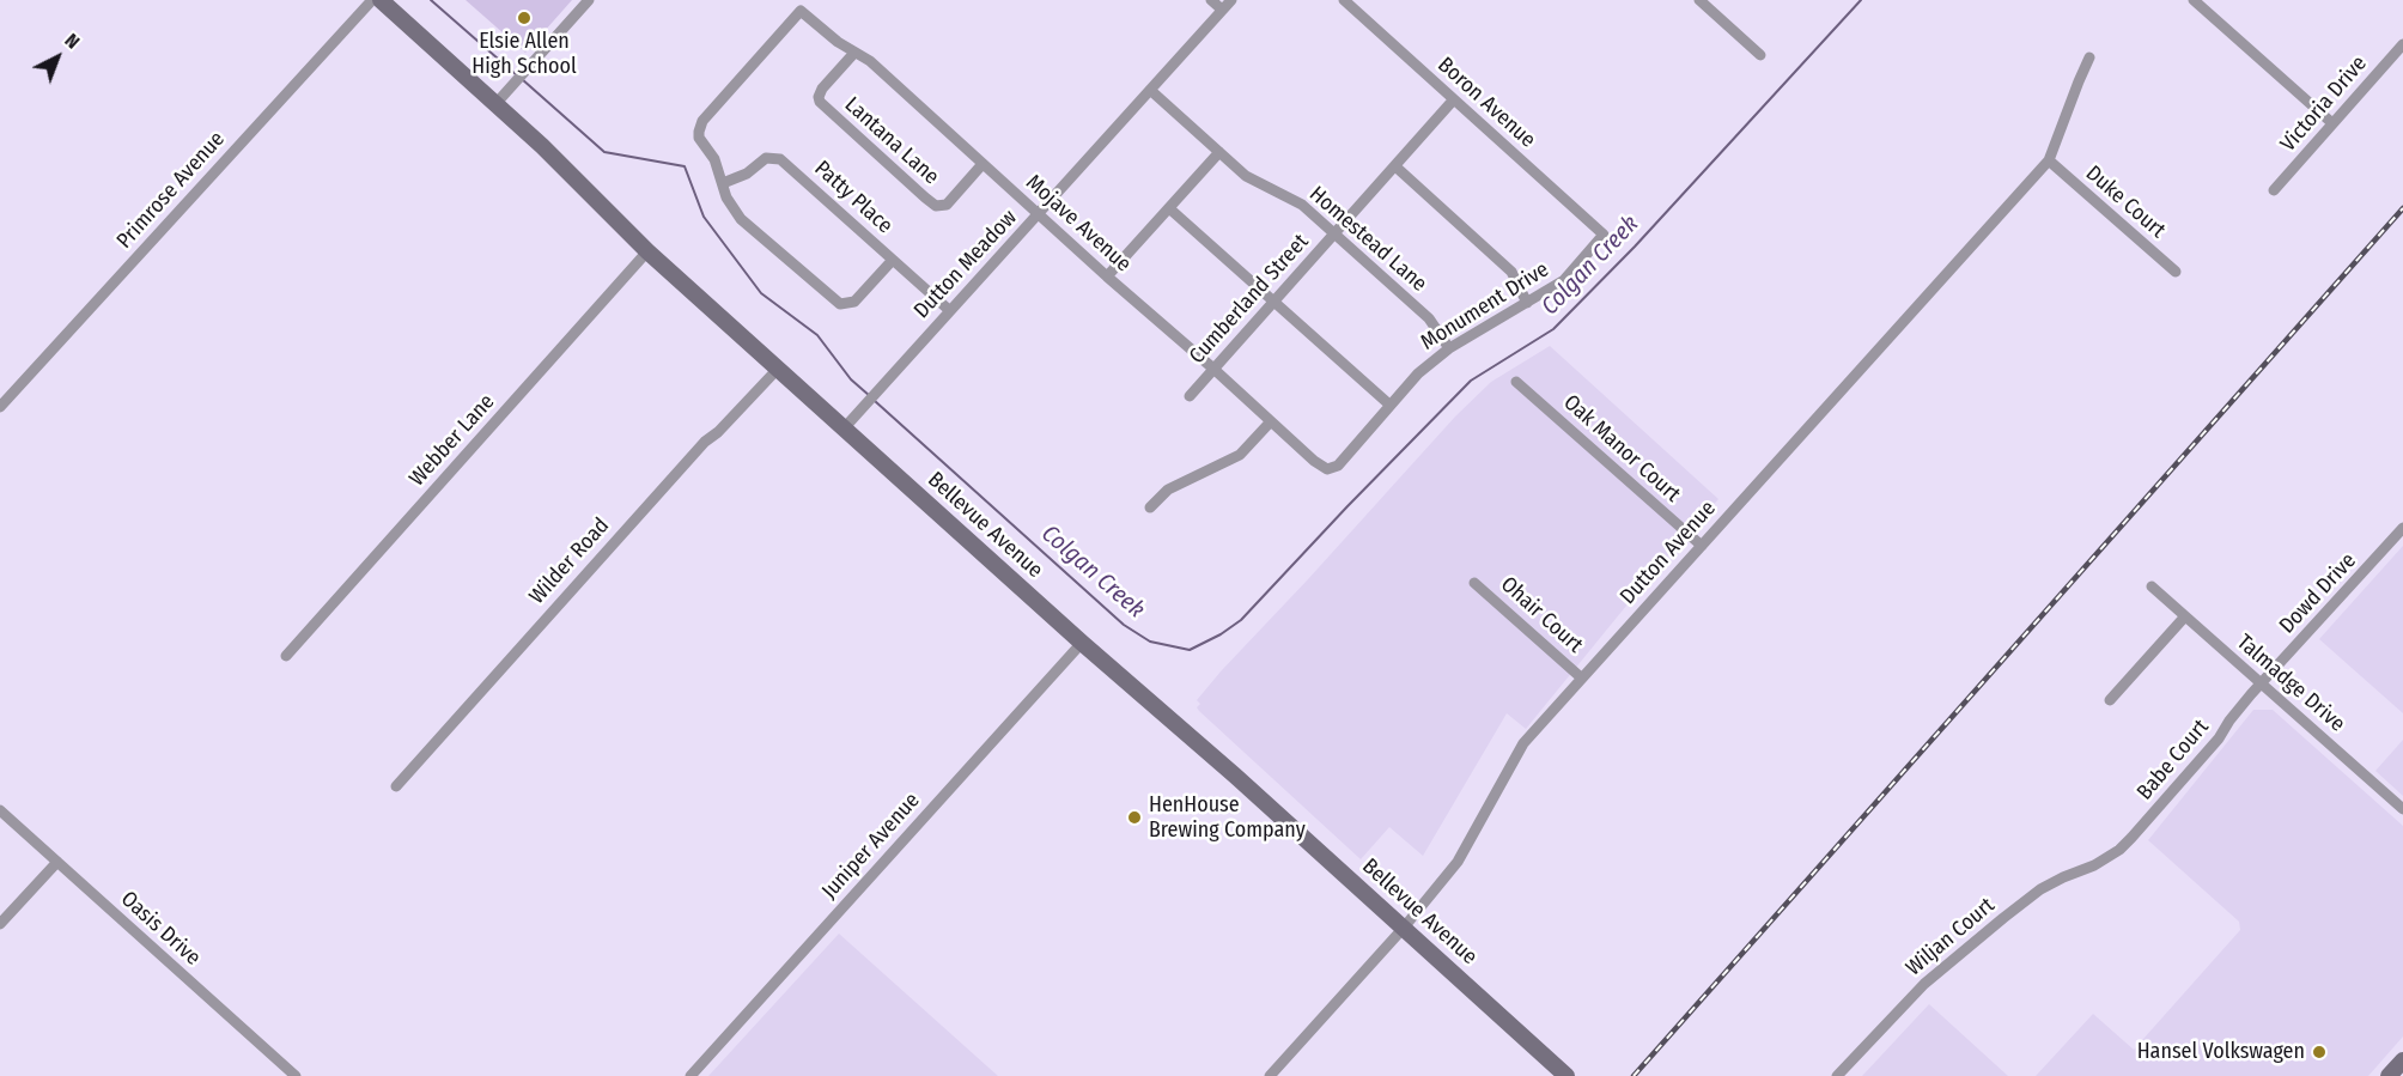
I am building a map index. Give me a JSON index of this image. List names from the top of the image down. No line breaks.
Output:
{"streets":{"street":["Boron Avenue","Victoria Drive","Lantana Lane","Primrose Avenue","Patty Place","Duke Court","Mojave Avenue","Homestead Lane","Dutton Meadow","Cumberland Street","Monument Drive","Webber Lane","Oak Manor Court","Bellevue Avenue","Dutton Avenue","Wilder Road","Dowd Drive","Ohair Court","Talmadge Drive","Babe Court","Juniper Avenue","Oasis Drive","Wiljan Court"]},"crossings":[["Boron Avenue","Cumberland Street"],["Boron Avenue","Monument Drive"],["Lantana Lane","Mojave Avenue"],["Patty Place","Mojave Avenue"],["Patty Place","Dutton Meadow"],["Duke Court","Dutton Avenue"],["Mojave Avenue","Dutton Meadow"],["Mojave Avenue","Cumberland Street"],["Mojave Avenue","Monument Drive"],["Homestead Lane","Dutton Meadow"],["Homestead Lane","Cumberland Street"],["Homestead Lane","Monument Drive"],["Dutton Meadow","Bellevue Avenue"],["Webber Lane","Bellevue Avenue"],["Oak Manor Court","Dutton Avenue"],["Bellevue Avenue","Dutton Avenue"],["Bellevue Avenue","Wilder Road"],["Bellevue Avenue","Juniper Avenue"],["Dutton Avenue","Ohair Court"],["Dowd Drive","Talmadge Drive"],["Dowd Drive","Babe Court"],["Talmadge Drive","Babe Court"],["Babe Court","Wiljan Court"]],"water":["Colgan Creek"],"places":["Elsie Allen High School","HenHouse Brewing Company","Hansel Volkswagen"],"north":"top right"}
